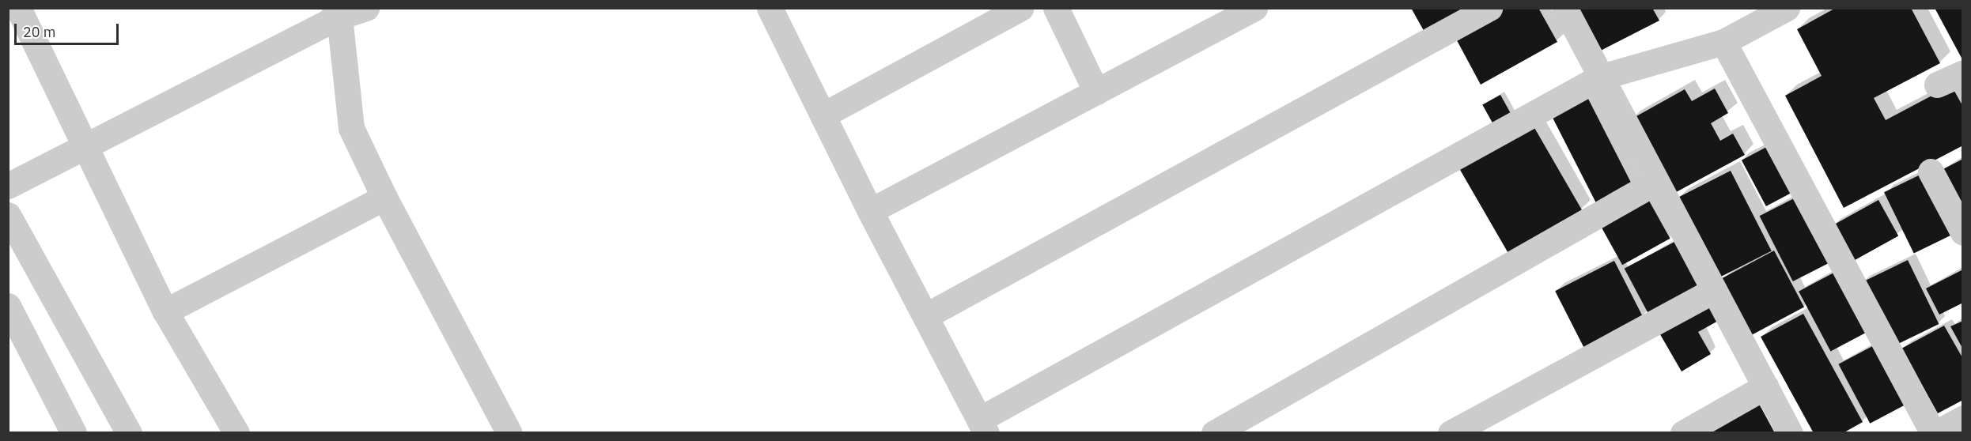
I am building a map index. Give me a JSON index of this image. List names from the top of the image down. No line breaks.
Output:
{"scale_bar":"20 m"}
